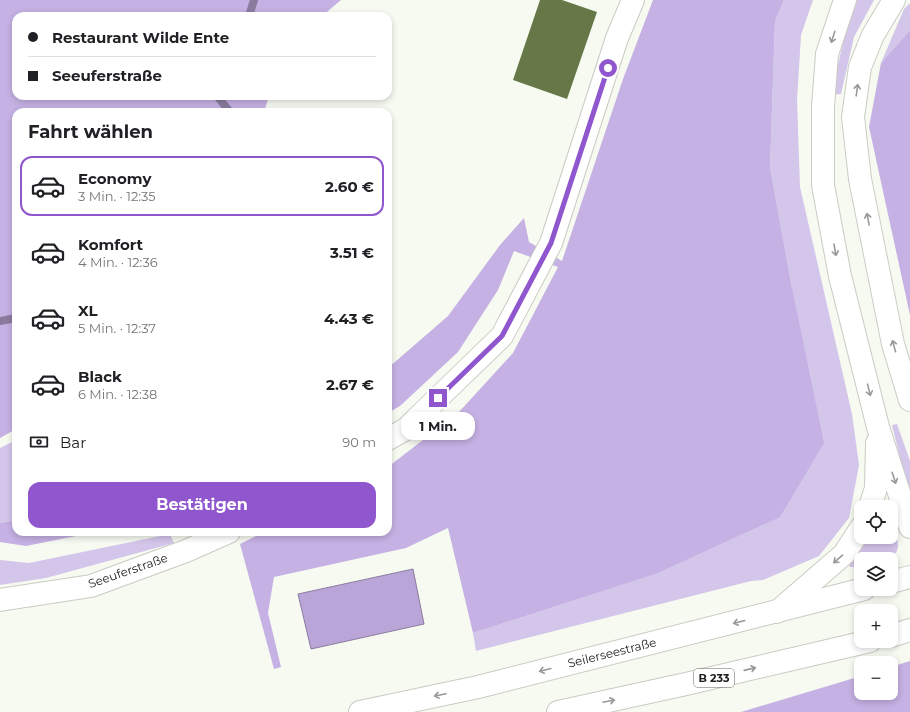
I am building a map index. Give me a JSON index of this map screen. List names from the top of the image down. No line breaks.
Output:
{"streets":{"main road":["Seeuferstraße","Seilerseestraße","B 233"]},"page":{"banner":["Restaurant Wilde Ente","Seeuferstraße"],"heading":"Fahrt wählen","list":[{"name":"Economy","note":"3 Min. · 12:35","value":"2.60 €"},{"name":"Komfort","note":"4 Min. · 12:36","value":"3.51 €"},{"name":"XL","note":"5 Min. · 12:37","value":"4.43 €"},{"name":"Black","note":"6 Min. · 12:38","value":"2.67 €"}],"bubble":"1 Min.","pay":["Bar","90 m"],"buttons":"Bestätigen","map_buttons":["+","−"]}}
